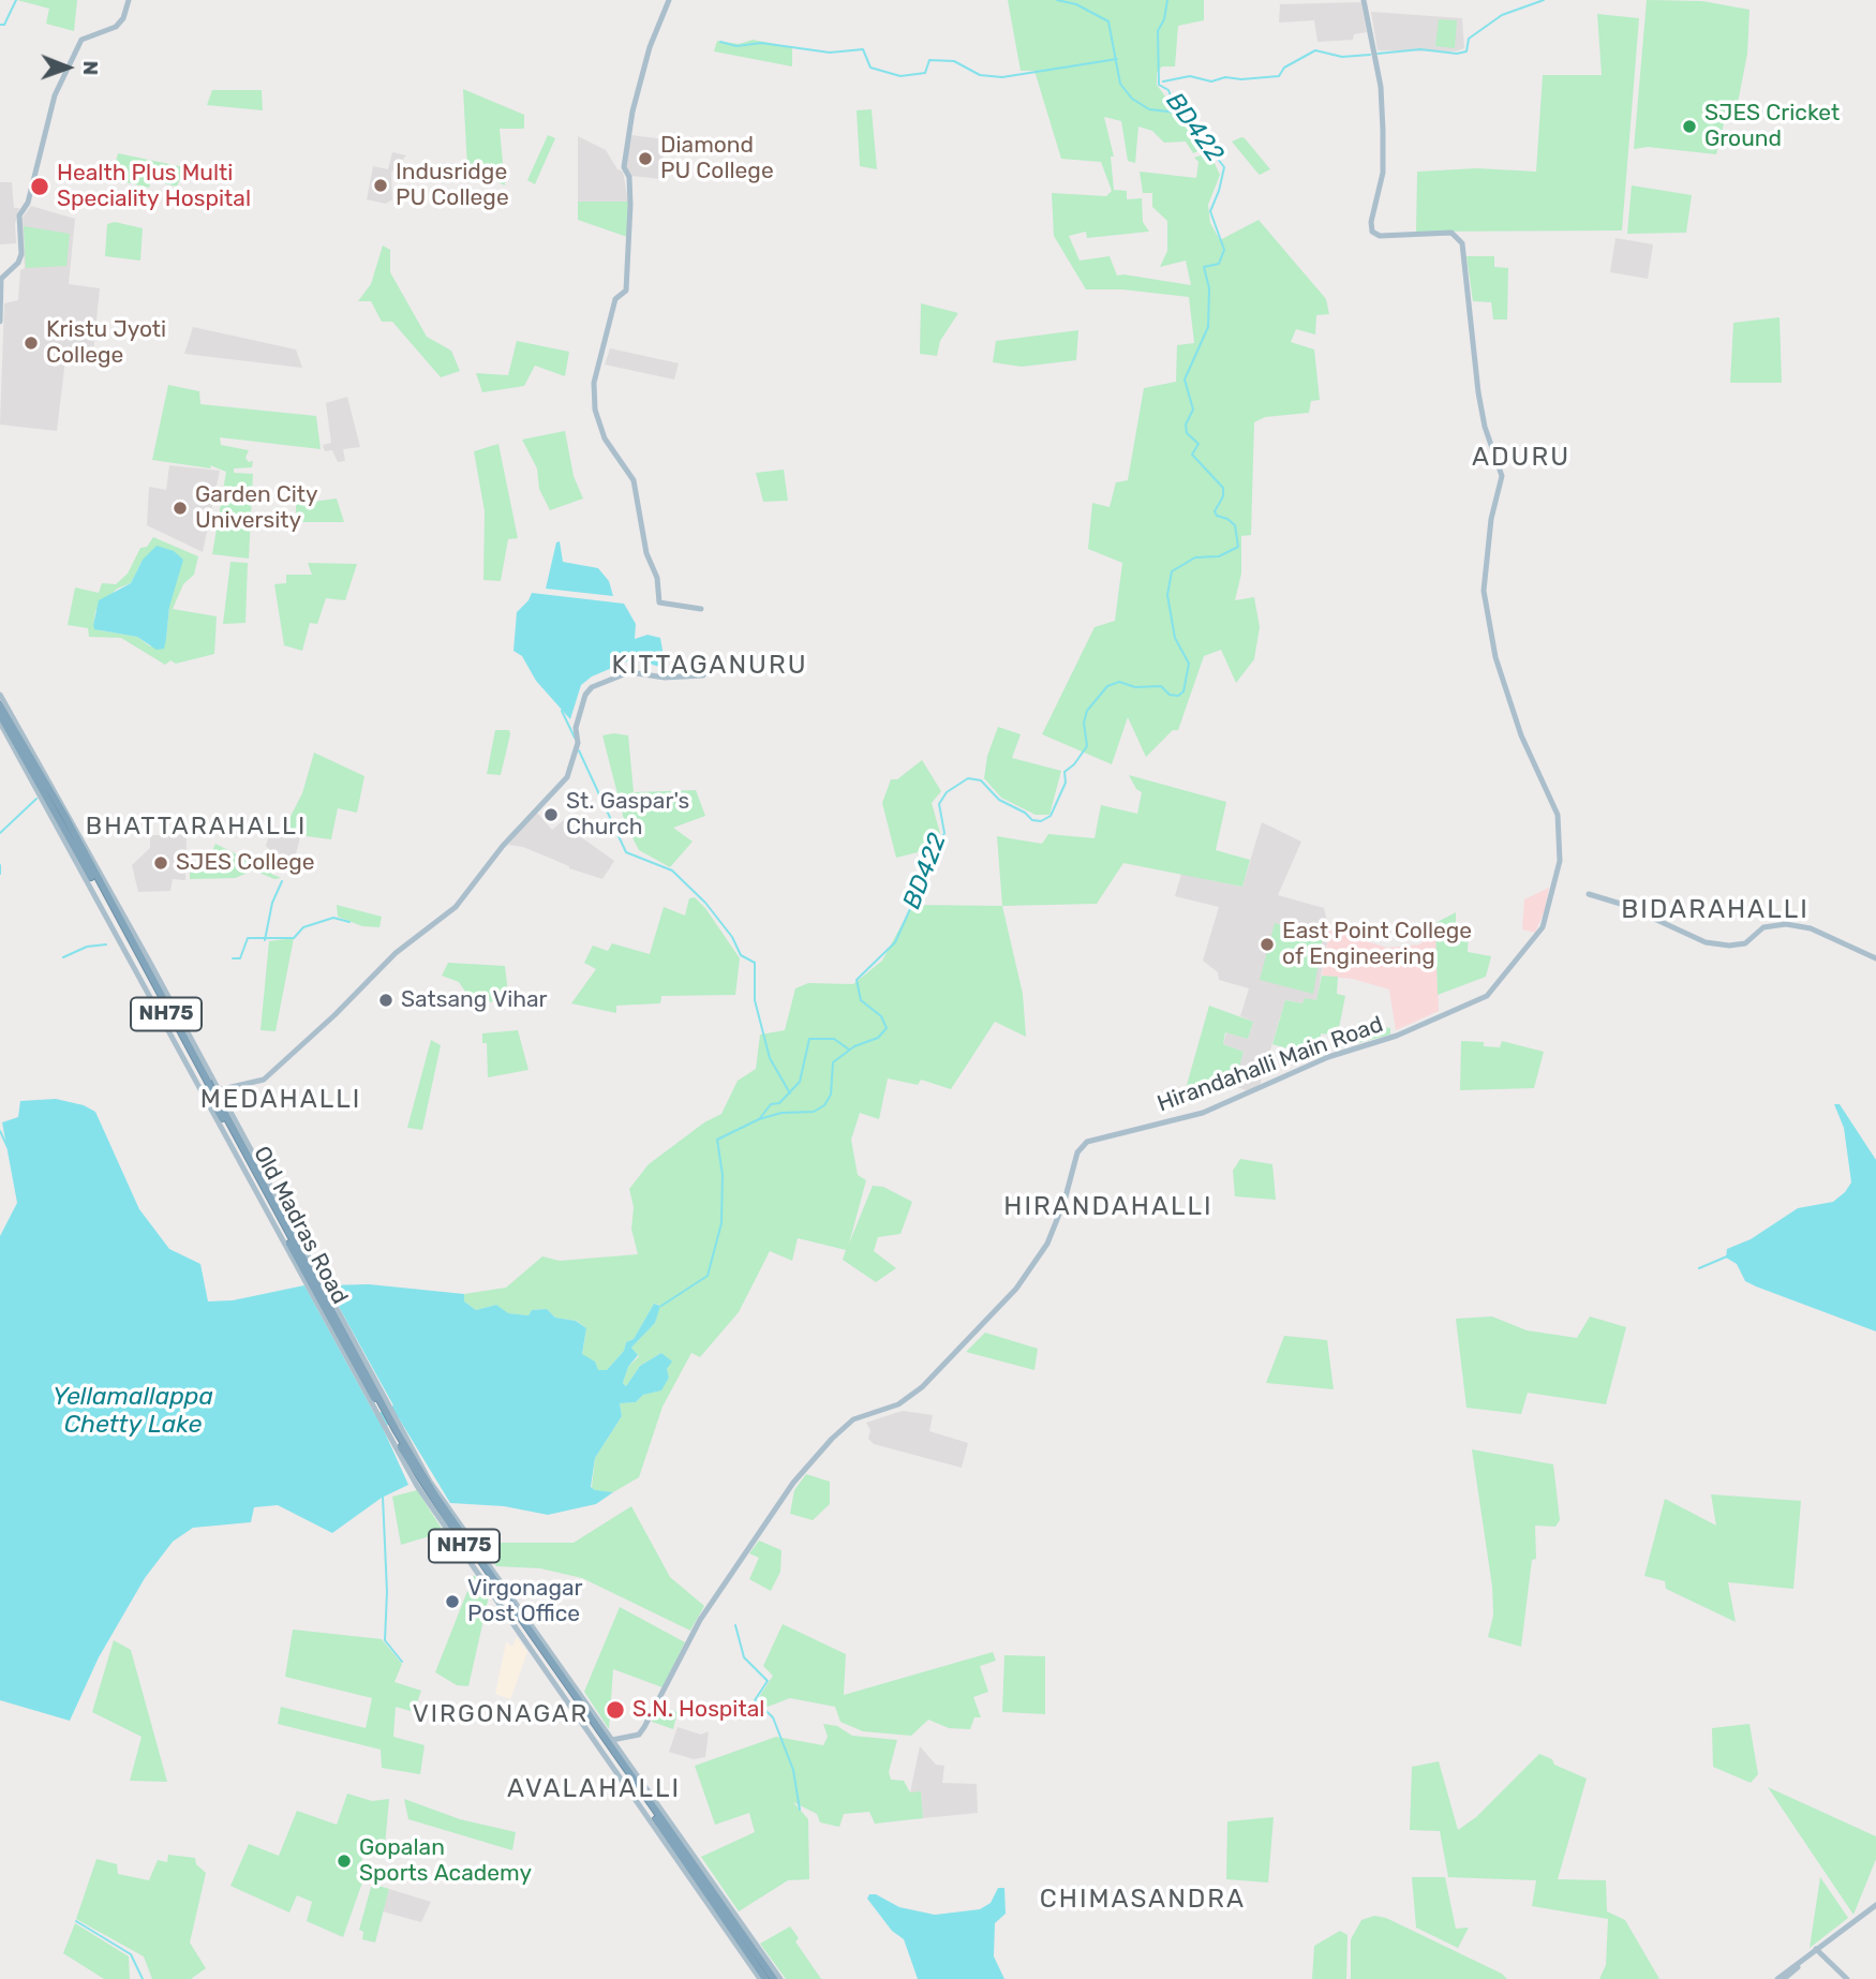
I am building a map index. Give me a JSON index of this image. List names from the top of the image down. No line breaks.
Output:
{"streets":{"highway":["NH75","Old Madras Road"],"main road":["Hirandahalli Main Road"]},"crossings":[["NH75","Old Madras Road"]],"districts":["ADURU","KITTAGANURU","BHATTARAHALLI","BIDARAHALLI","MEDAHALLI","HIRANDAHALLI","VIRGONAGAR","AVALAHALLI","CHIMASANDRA"],"water":["BD422","Yellamallappa Chetty Lake"],"places":["SJES Cricket Ground","Diamond PU College","Indusridge PU College","Health Plus Multi Speciality Hospital","Kristu Jyoti College","Garden City University","St. Gaspar's Church","SJES College","East Point College of Engineering","Satsang Vihar","Virgonagar Post Office","S.N. Hospital","Gopalan Sports Academy"],"north":"right"}
